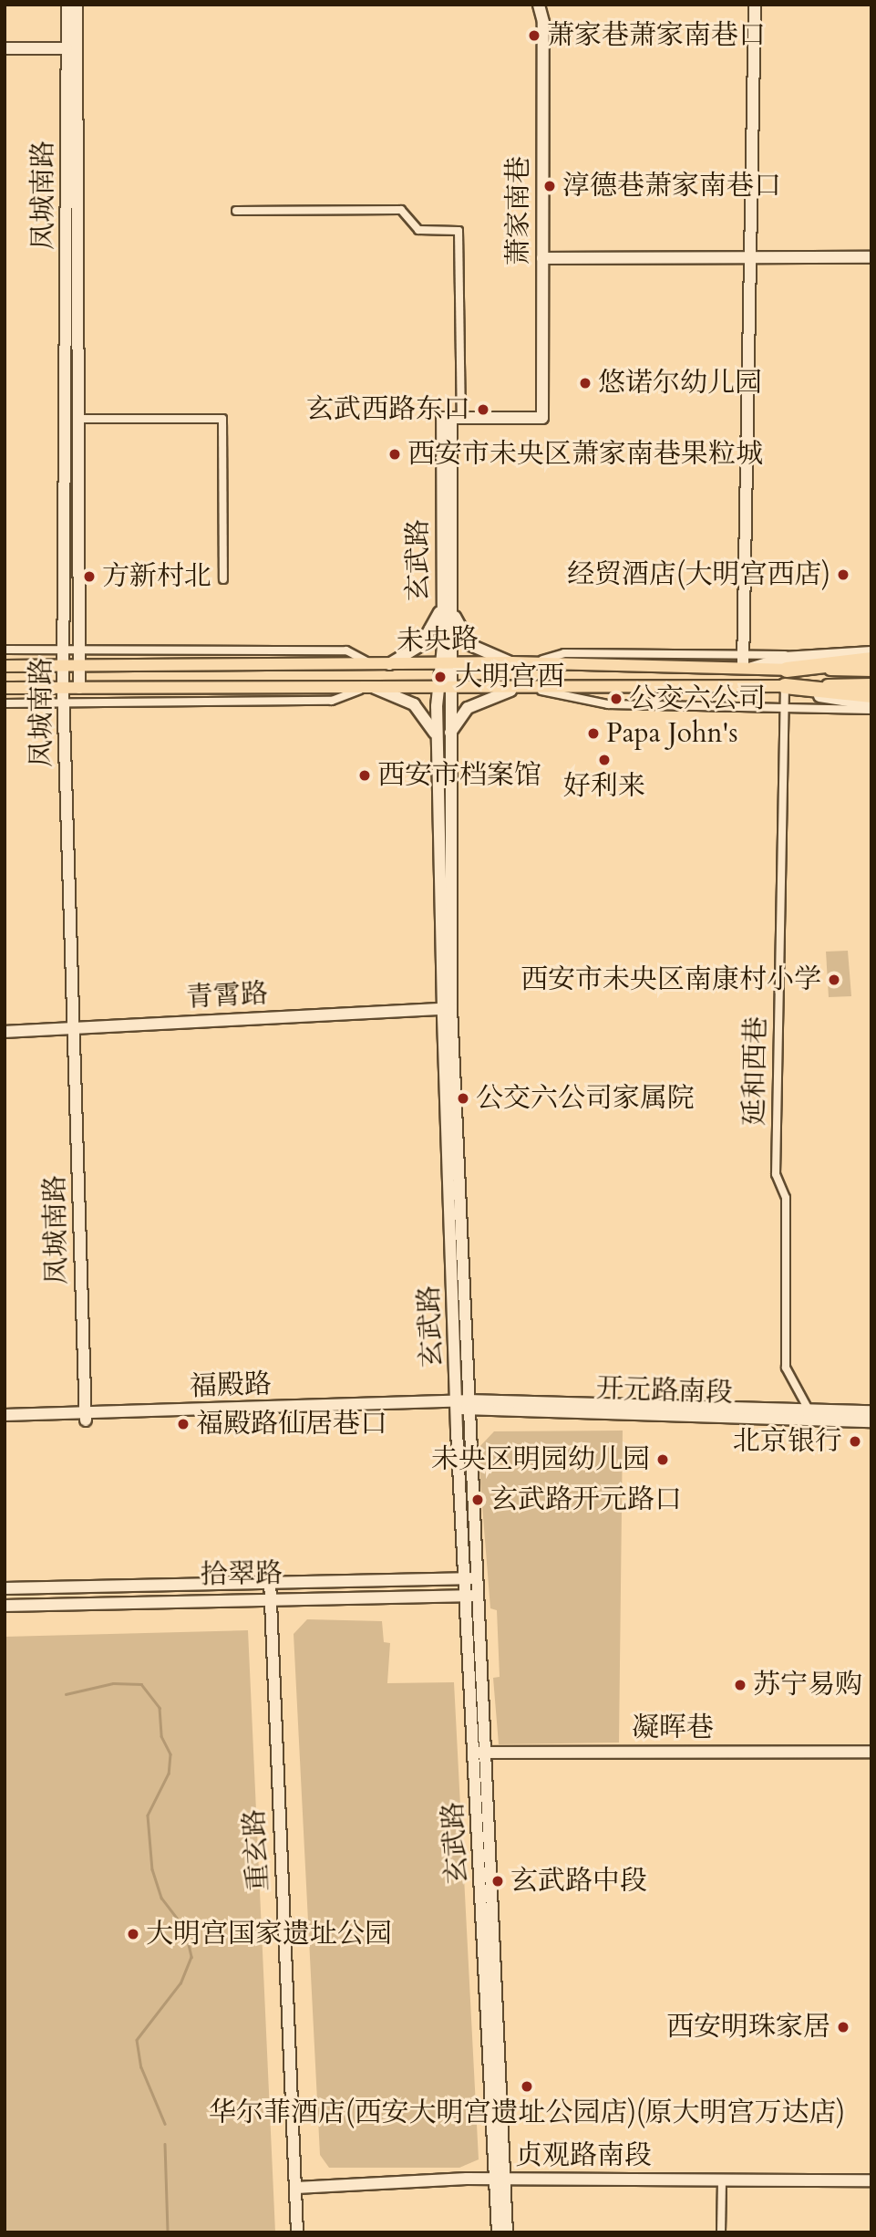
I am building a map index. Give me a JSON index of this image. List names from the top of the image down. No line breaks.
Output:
{"streets":{"main road":["未央路"],"street":["凤城南路","萧家南巷","玄武路","青霄路","延和西巷","福殿路","开元路南段","拾翠路","凝晖巷","重玄路","贞观路南段"]},"crossings":[["凤城南路","未央路"],["凤城南路","青霄路"],["凤城南路","福殿路"],["萧家南巷","玄武路"],["玄武路","未央路"],["玄武路","青霄路"],["玄武路","福殿路"],["玄武路","开元路南段"],["玄武路","拾翠路"],["玄武路","凝晖巷"],["玄武路","贞观路南段"],["未央路","延和西巷"],["延和西巷","开元路南段"],["福殿路","开元路南段"],["拾翠路","重玄路"],["重玄路","贞观路南段"]],"places":["萧家巷萧家南巷口","淳德巷萧家南巷口","悠诺尔幼儿园","玄武西路东口","西安市未央区萧家南巷果粒城","经贸酒店(大明宫西店)","方新村北","大明宫西","公交六公司","Papa John's","好利来","西安市档案馆","西安市未央区南康村小学","公交六公司家属院","福殿路仙居巷口","北京银行","未央区明园幼儿园","玄武路开元路口","苏宁易购","玄武路中段","大明宫国家遗址公园","西安明珠家居","华尔菲酒店(西安大明宫遗址公园店)(原大明宫万达店)"]}
